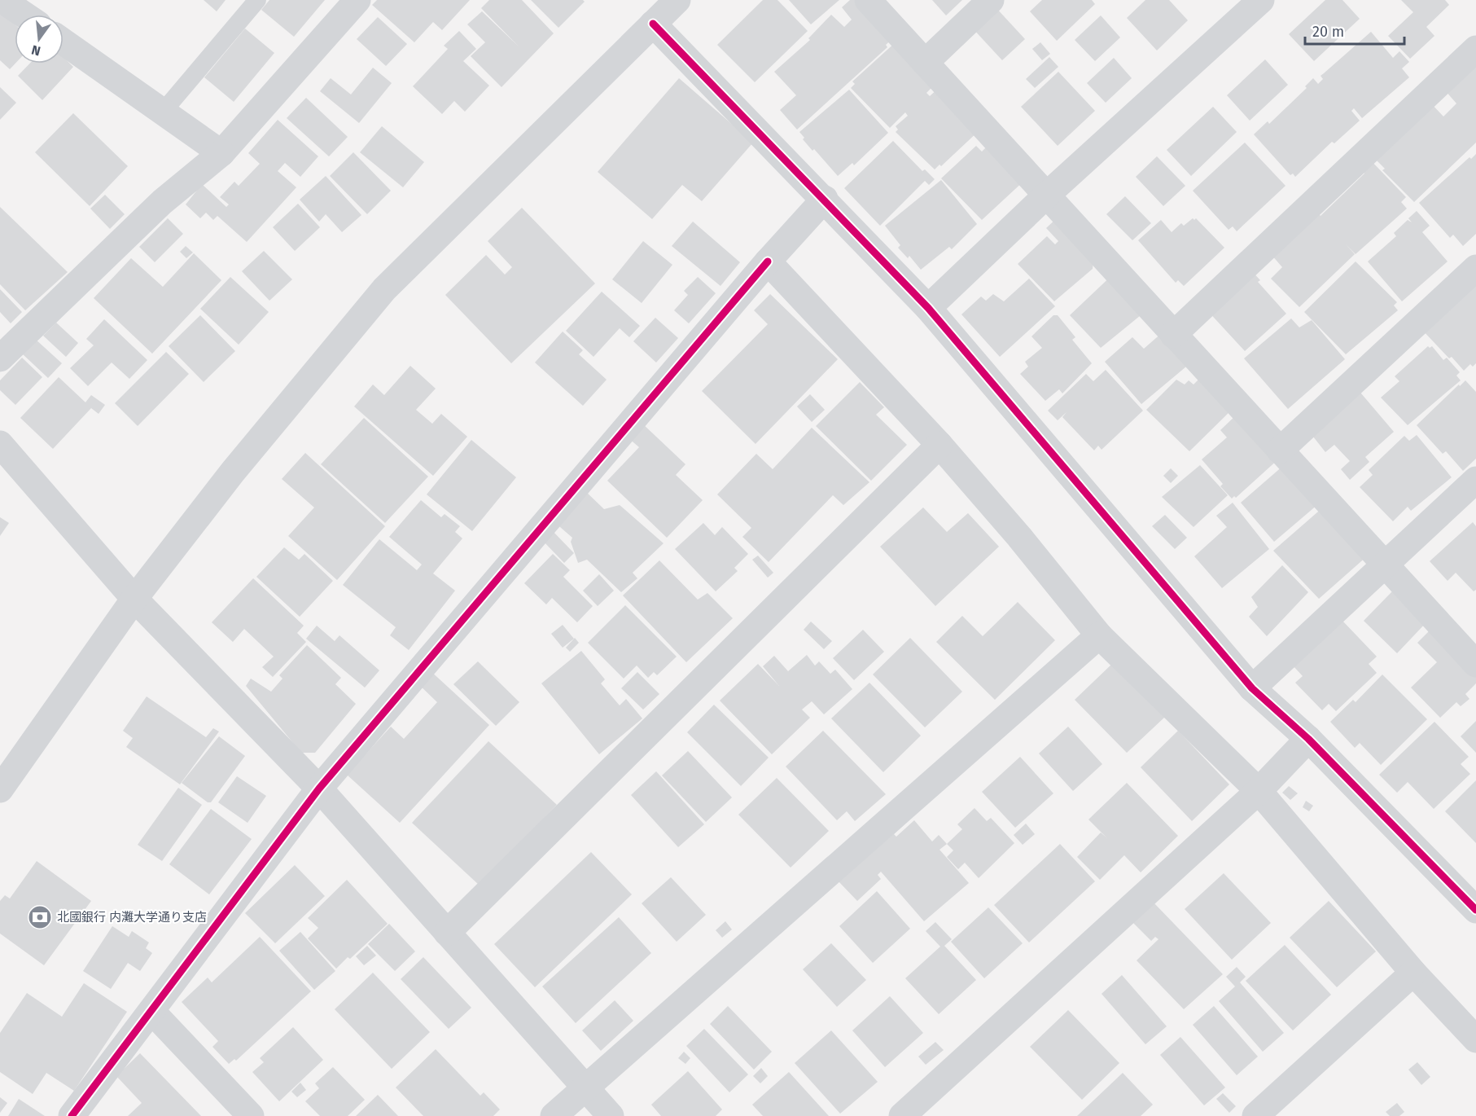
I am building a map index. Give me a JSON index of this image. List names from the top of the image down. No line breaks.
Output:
{"places":{"bank":["北國銀行 内灘大学通り支店"]},"scale_bar":"20 m","north":"bottom"}
